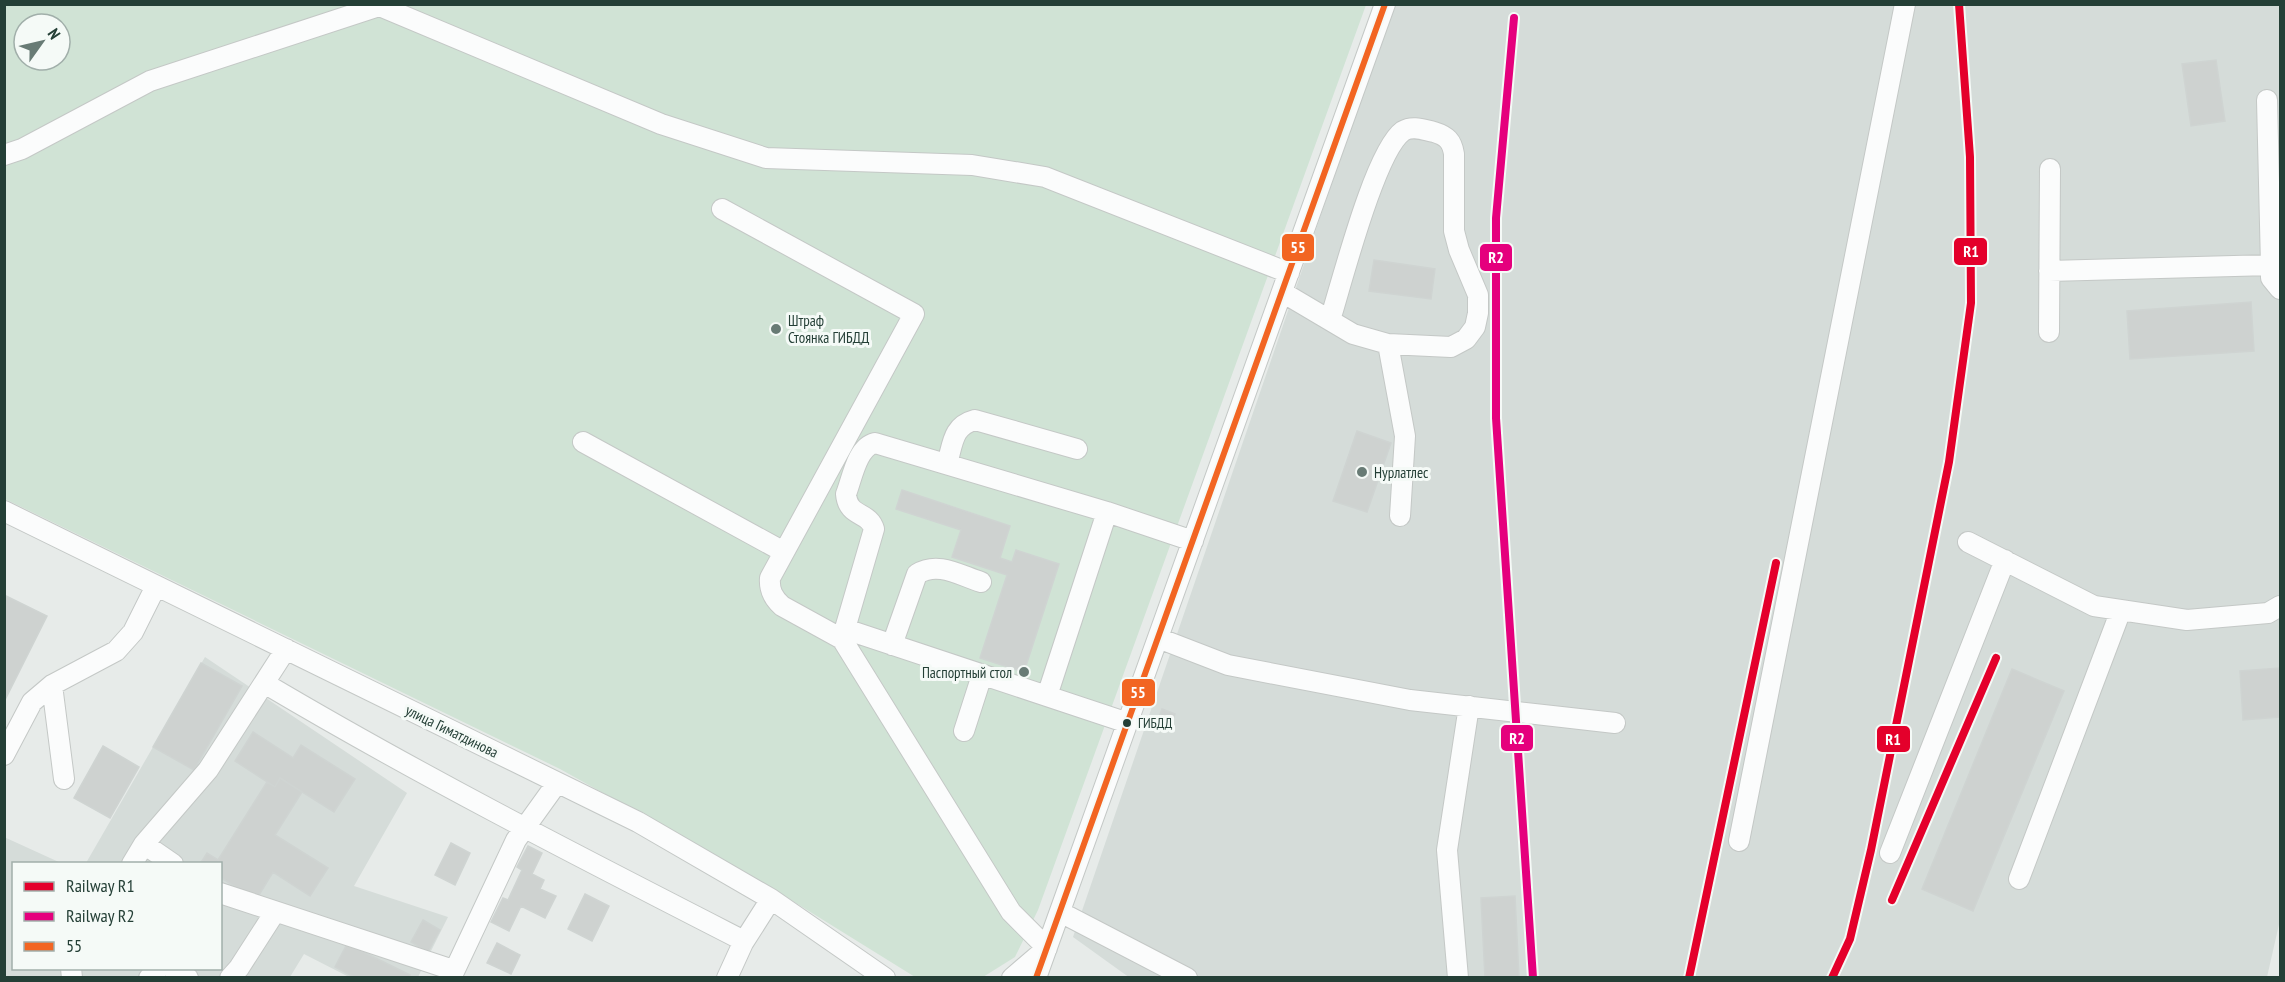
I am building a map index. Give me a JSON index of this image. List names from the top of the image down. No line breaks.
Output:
{"streets":{"street":["улица Гиматдинова"]},"places":["Штраф Стоянка ГИБДД","Нурлатлес","Паспортный стол","ГИБДД"],"lines":["rail line R1","transit line 55","rail line R2"],"legend":["Railway R1","Railway R2","55"],"north":"top right"}
